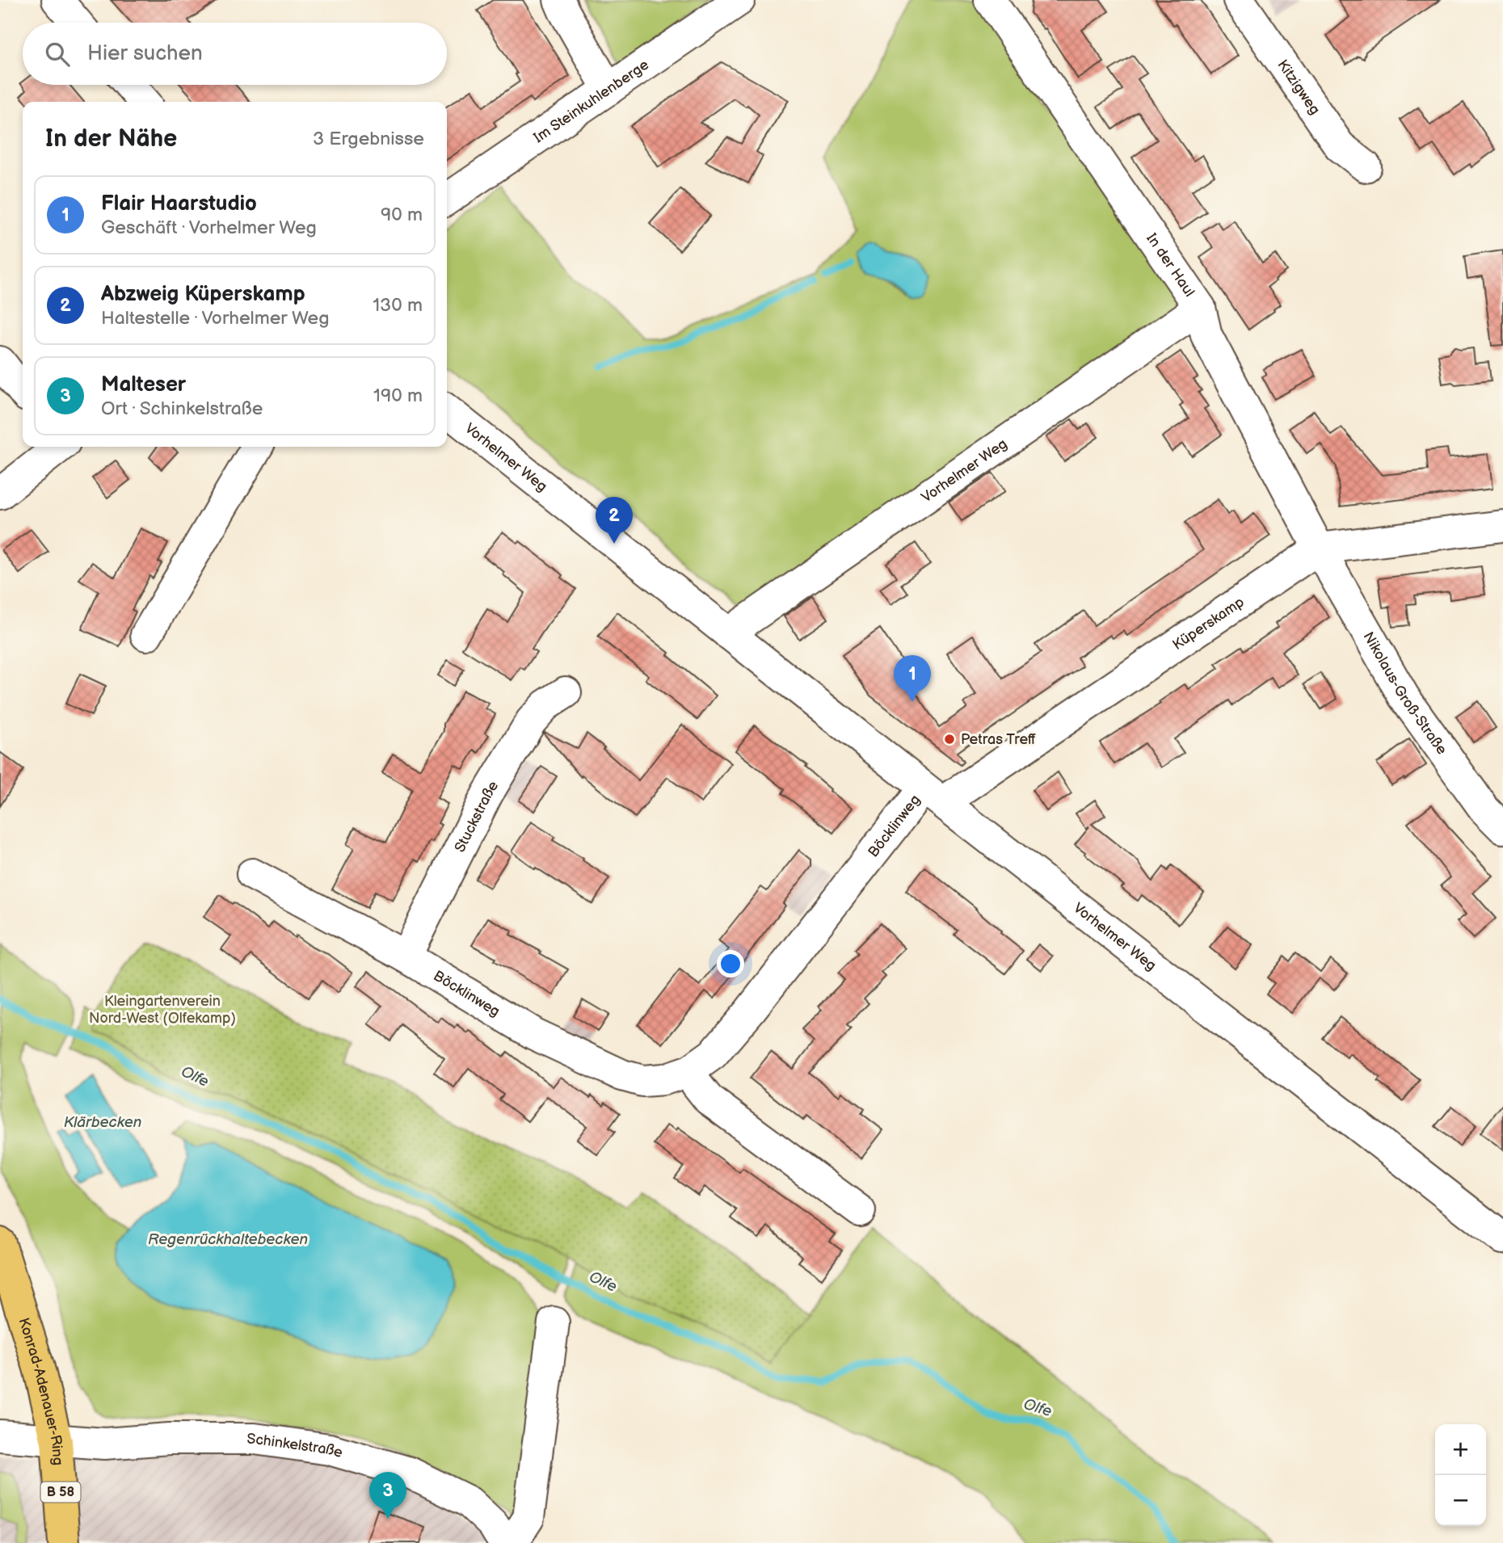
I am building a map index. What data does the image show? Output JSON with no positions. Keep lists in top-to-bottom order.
{
  "streets": {
    "main road": ["Konrad-Adenauer-Ring", "B 58"],
    "street": [
      "Kitzigweg",
      "Im Steinkuhlenberge",
      "In der Haul",
      "Vorhelmer Weg",
      "Küperskamp",
      "Nikolaus-Groß-Straße",
      "Stuckstraße",
      "Böcklinweg",
      "Schinkelstraße"
    ]
  },
  "crossings": [
    ["In der Haul", "Vorhelmer Weg"],
    ["In der Haul", "Küperskamp"],
    ["In der Haul", "Nikolaus-Groß-Straße"],
    ["Vorhelmer Weg", "Küperskamp"],
    ["Vorhelmer Weg", "Böcklinweg"],
    ["Küperskamp", "Nikolaus-Groß-Straße"],
    ["Küperskamp", "Böcklinweg"],
    ["Stuckstraße", "Böcklinweg"],
    ["Konrad-Adenauer-Ring", "Schinkelstraße"]
  ],
  "water": ["Olfe", "Klärbecken", "Regenrückhaltebecken"],
  "parks": ["Kleingartenverein Nord-West (Olfekamp)"],
  "places": ["Petras Treff"],
  "page": {
    "search": "Hier suchen",
    "heading": ["In der Nähe", "3 Ergebnisse"],
    "list": [
      {
        "mark": "1",
        "name": "Flair Haarstudio",
        "note": "Geschäft · Vorhelmer Weg",
        "value": "90 m"
      },
      {
        "mark": "2",
        "name": "Abzweig Küperskamp",
        "note": "Haltestelle · Vorhelmer Weg",
        "value": "130 m"
      },
      {
        "mark": "3",
        "name": "Malteser",
        "note": "Ort · Schinkelstraße",
        "value": "190 m"
      }
    ],
    "pins": ["2", "1", "3"],
    "map_buttons": ["+", "−"]
  }
}
